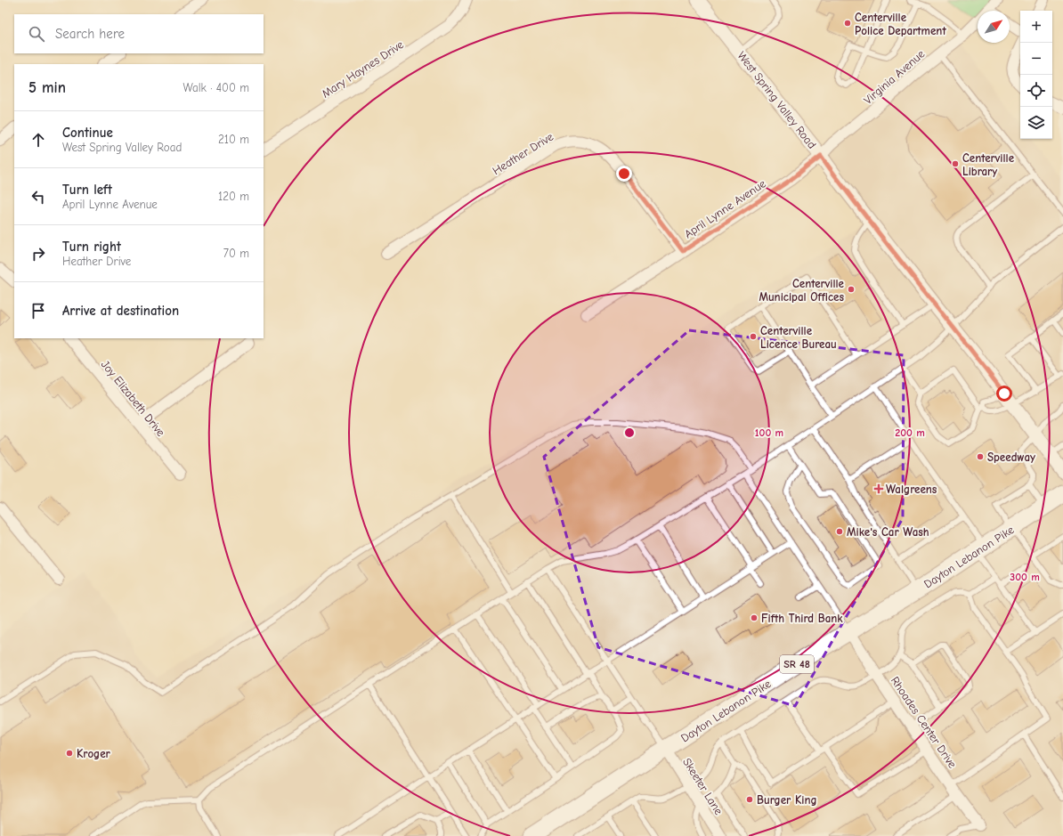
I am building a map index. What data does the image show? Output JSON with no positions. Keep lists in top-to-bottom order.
{
  "streets": {
    "main road": ["Dayton Lebanon Pike", "SR 48"],
    "street": [
      "Mary Haynes Drive",
      "Virginia Avenue",
      "West Spring Valley Road",
      "Heather Drive",
      "April Lynne Avenue",
      "Joy Elizabeth Drive",
      "Rhoades Center Drive",
      "Skeeter Lane"
    ]
  },
  "crossings": [
    ["Virginia Avenue", "West Spring Valley Road"],
    ["Virginia Avenue", "April Lynne Avenue"],
    ["West Spring Valley Road", "April Lynne Avenue"],
    ["Heather Drive", "April Lynne Avenue"],
    ["Dayton Lebanon Pike", "Rhoades Center Drive"],
    ["Dayton Lebanon Pike", "Skeeter Lane"]
  ],
  "places": {
    "other": [
      "Centerville Police Department",
      "Centerville Library",
      "Centerville Municipal Offices",
      "Centerville Licence Bureau",
      "Speedway",
      "Mike's Car Wash",
      "Fifth Third Bank",
      "Kroger",
      "Burger King"
    ],
    "health": ["Walgreens"]
  },
  "north": "top right",
  "page": {
    "map_buttons": ["+", "−"],
    "search": "Search here",
    "heading": ["5 min", "Walk · 400 m"],
    "list": [
      ["Continue", "West Spring Valley Road", "210 m"],
      ["Turn left", "April Lynne Avenue", "120 m"],
      ["Turn right", "Heather Drive", "70 m"],
      "Arrive at destination"
    ]
  },
  "rings": ["100 m", "200 m", "300 m"]
}
